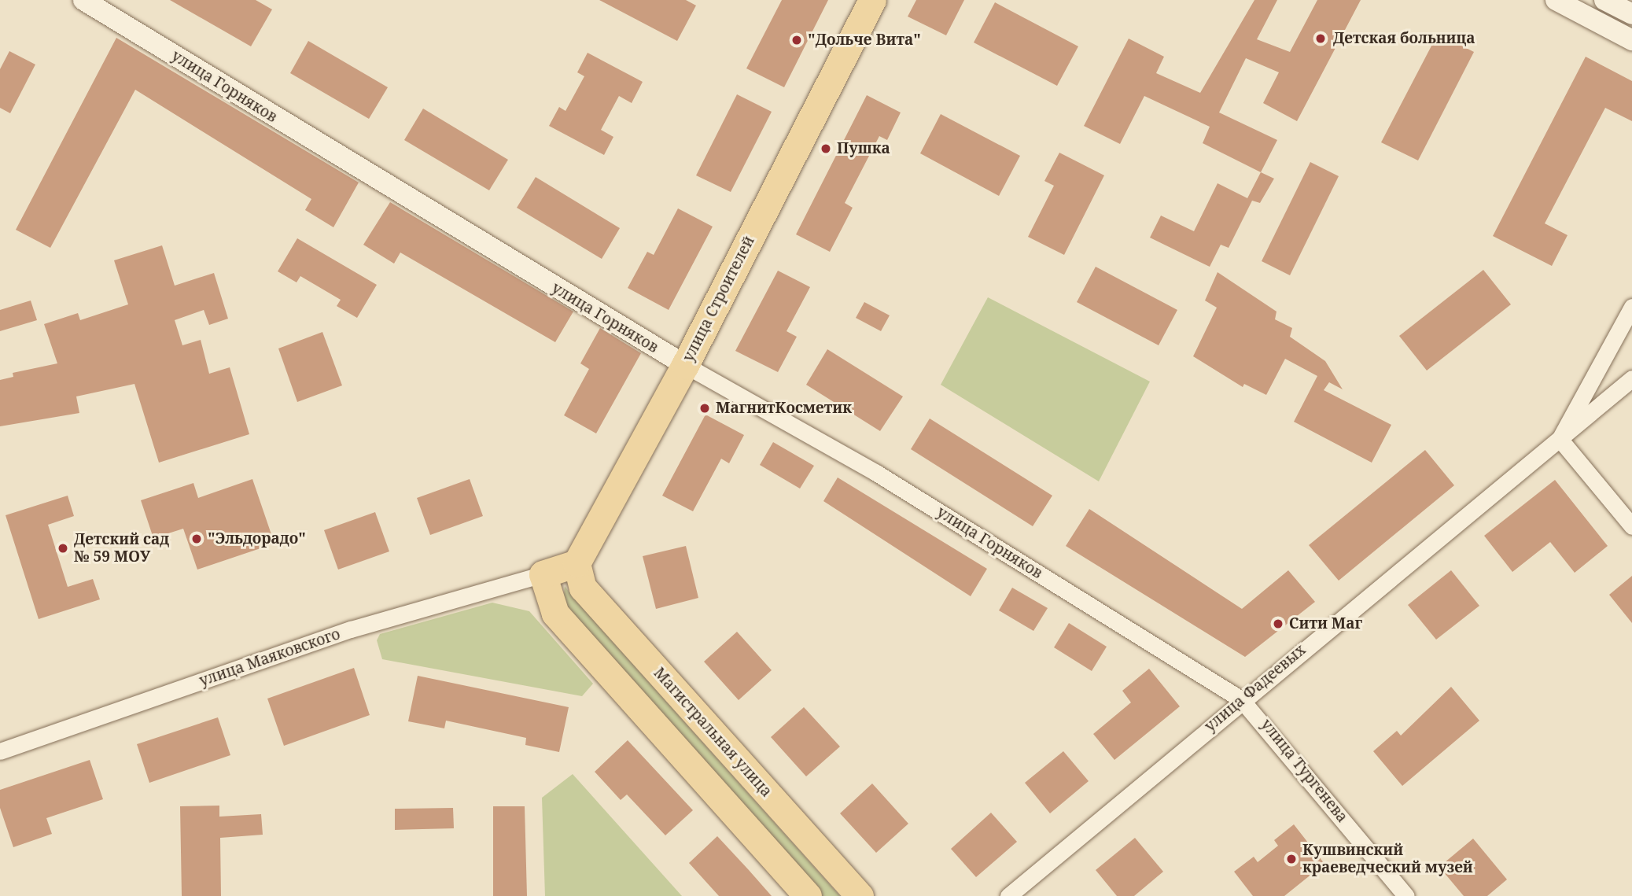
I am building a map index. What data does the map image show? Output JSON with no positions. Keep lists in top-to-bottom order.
{
  "streets": {
    "main road": ["улица Строителей", "Магистральная улица"],
    "street": [
      "улица Горняков",
      "улица Маяковского",
      "улица Фадеевых",
      "улица Тургенева"
    ]
  },
  "crossings": [
    ["улица Горняков", "улица Строителей"],
    ["улица Горняков", "улица Фадеевых"],
    ["улица Горняков", "улица Тургенева"],
    ["улица Строителей", "Магистральная улица"],
    ["улица Фадеевых", "улица Тургенева"]
  ],
  "places": [
    "Детская больница",
    "\"Дольче Вита\"",
    "Пушка",
    "МагнитКосметик",
    "\"Эльдорадо\"",
    "Детский сад № 59 МОУ",
    "Сити Маг",
    "Кушвинский краеведческий музей"
  ]
}
